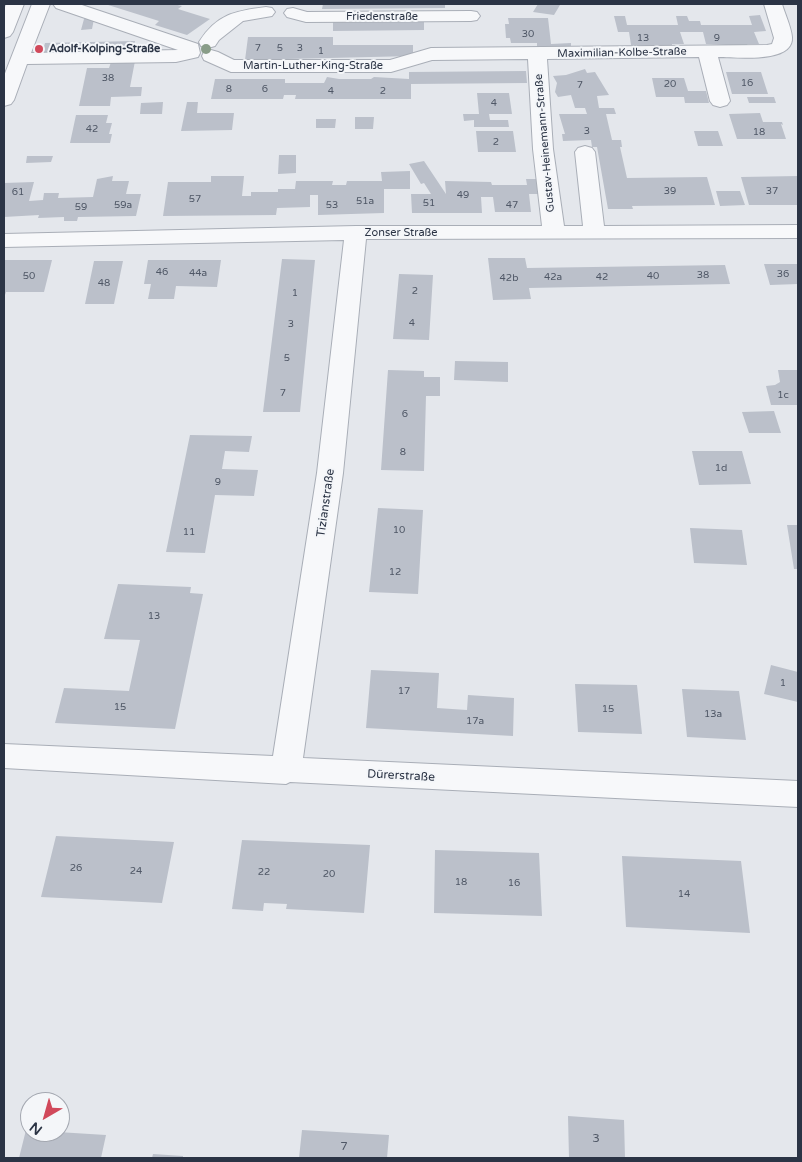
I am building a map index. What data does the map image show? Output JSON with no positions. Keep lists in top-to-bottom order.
{
  "streets": {
    "street": [
      "Friedenstraße",
      "Maximilian-Kolbe-Straße",
      "Martin-Luther-King-Straße",
      "Gustav-Heinemann-Straße",
      "Zonser Straße",
      "Tizianstraße",
      "Dürerstraße"
    ]
  },
  "crossings": [
    ["Friedenstraße", "Martin-Luther-King-Straße"],
    ["Maximilian-Kolbe-Straße", "Martin-Luther-King-Straße"],
    ["Maximilian-Kolbe-Straße", "Gustav-Heinemann-Straße"],
    ["Martin-Luther-King-Straße", "Gustav-Heinemann-Straße"],
    ["Gustav-Heinemann-Straße", "Zonser Straße"],
    ["Zonser Straße", "Tizianstraße"],
    ["Tizianstraße", "Dürerstraße"]
  ],
  "places": ["Adolf-Kolping-Straße"],
  "house_numbers": [
    "30",
    "13",
    "9",
    "7",
    "5",
    "3",
    "1",
    "38",
    "16",
    "20",
    "7",
    "8",
    "6",
    "4",
    "2",
    "4",
    "42",
    "3",
    "18",
    "2",
    "39",
    "37",
    "61",
    "49",
    "57",
    "51a",
    "51",
    "59a",
    "53",
    "47",
    "59",
    "46",
    "44a",
    "36",
    "38",
    "50",
    "40",
    "42a",
    "42",
    "42b",
    "48",
    "2",
    "1",
    "4",
    "3",
    "5",
    "7",
    "1c",
    "6",
    "8",
    "1d",
    "9",
    "10",
    "11",
    "12",
    "13",
    "1",
    "17",
    "15",
    "15",
    "13a",
    "17a",
    "26",
    "24",
    "22",
    "20",
    "18",
    "16",
    "14",
    "3",
    "7"
  ],
  "north": "bottom left"
}
